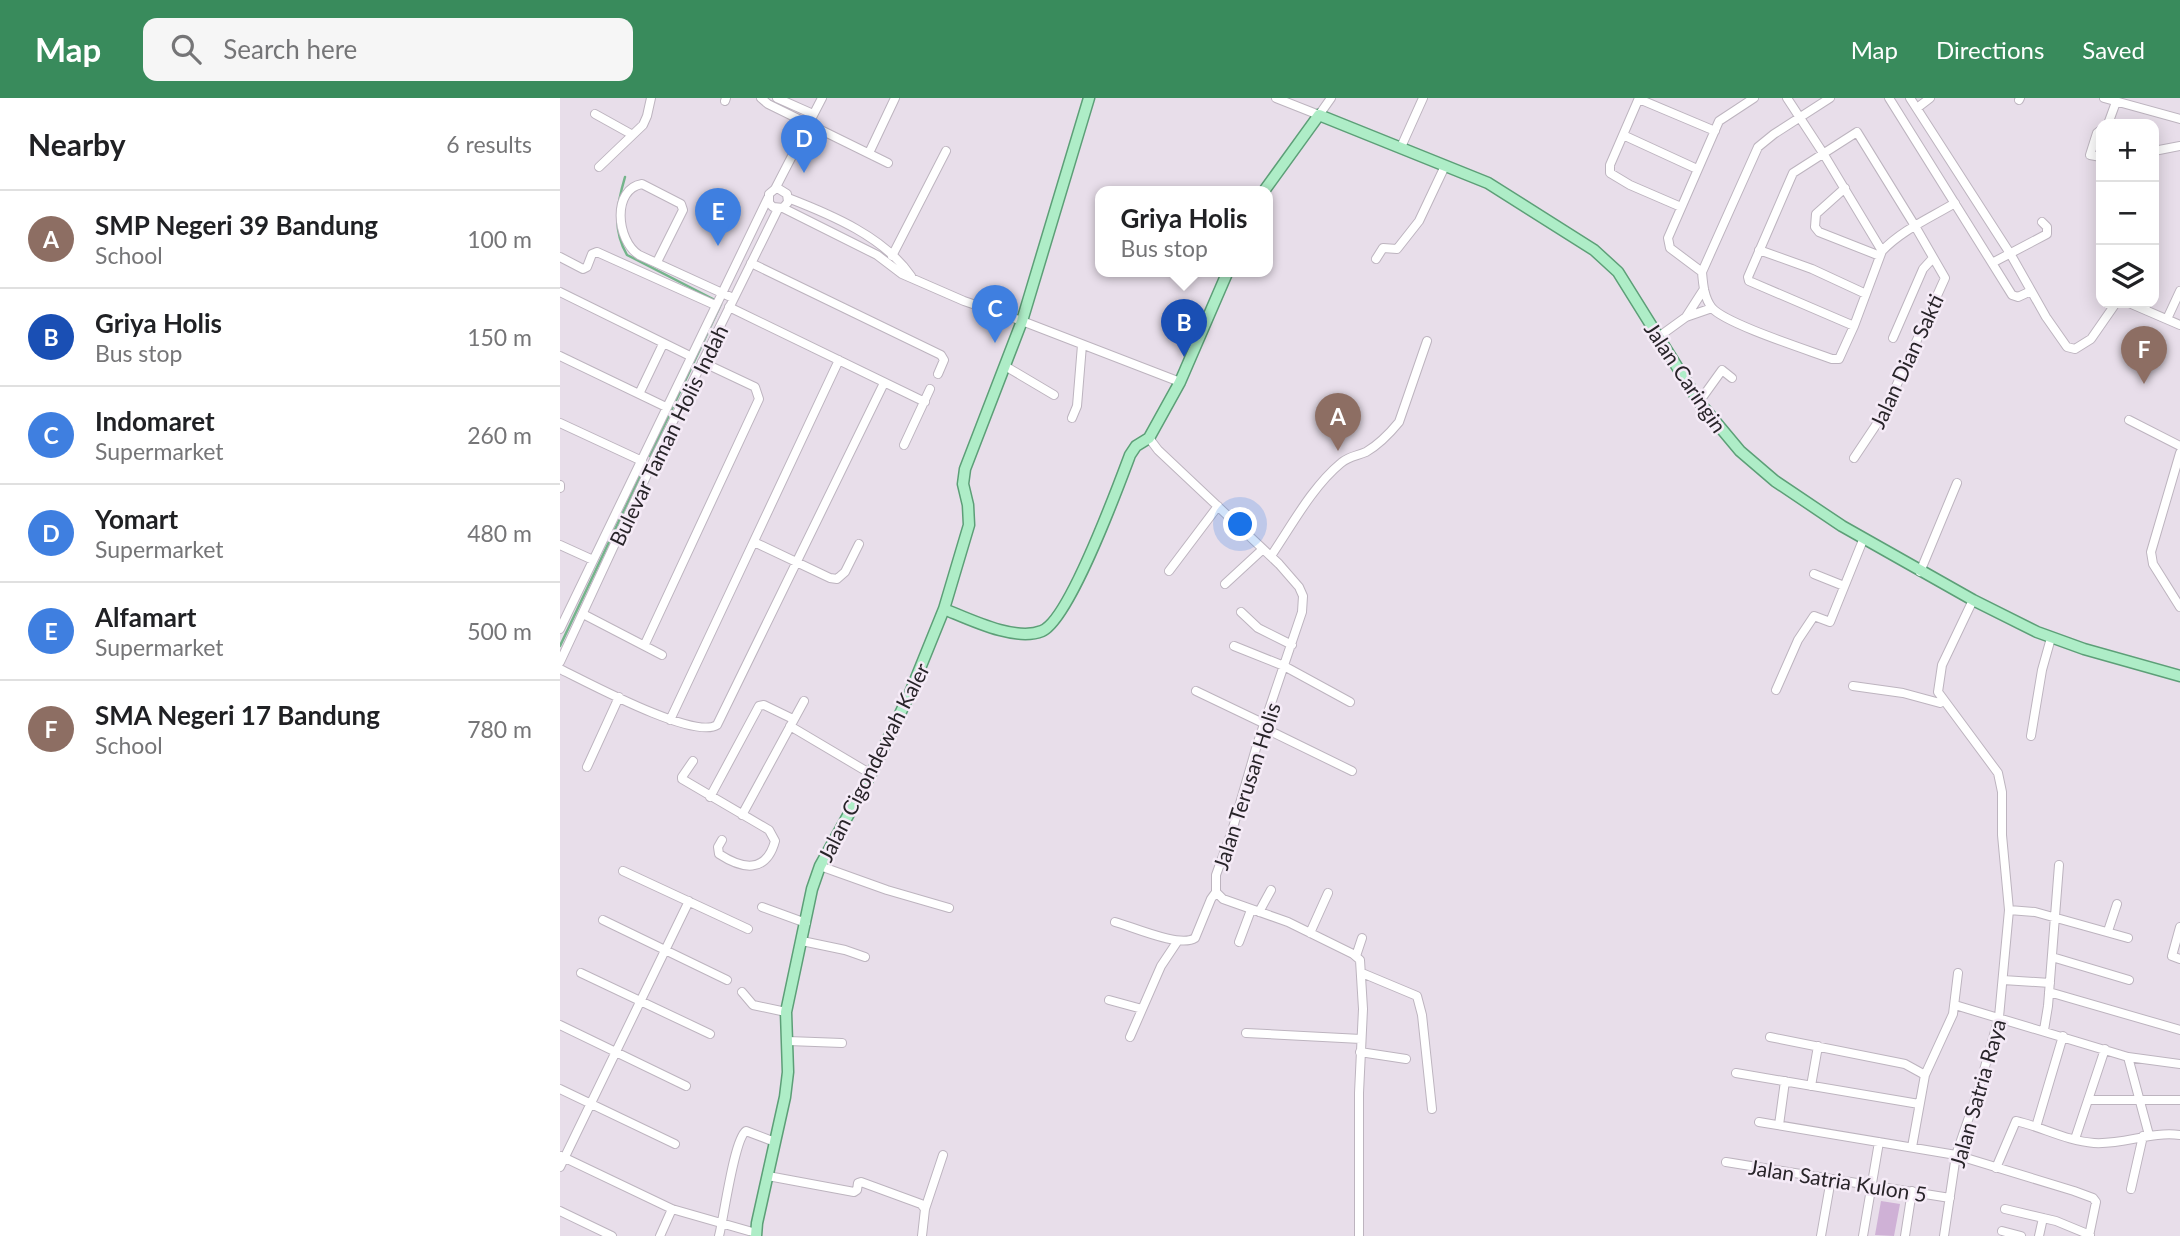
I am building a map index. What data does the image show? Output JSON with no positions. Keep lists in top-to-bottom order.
{
  "streets": {
    "main road": ["Jalan Caringin", "Jalan Cigondewah Kaler"],
    "street": [
      "Jalan Dian Sakti",
      "Bulevar Taman Holis Indah",
      "Jalan Terusan Holis",
      "Jalan Satria Raya",
      "Jalan Satria Kulon 5"
    ]
  },
  "crossings": [
    ["Jalan Caringin", "Jalan Satria Raya"],
    ["Jalan Satria Raya", "Jalan Satria Kulon 5"]
  ],
  "page": {
    "header": "Map",
    "search": "Search here",
    "nav": ["Map", "Directions", "Saved"],
    "heading": ["Nearby", "6 results"],
    "pins": [
      "D",
      "E",
      "C",
      "B",
      "F",
      "A"
    ],
    "map_buttons": ["+", "−"],
    "popup": ["Griya Holis", "Bus stop"],
    "list": [
      {
        "mark": "A",
        "name": "SMP Negeri 39 Bandung",
        "note": "School",
        "value": "100 m"
      },
      {
        "mark": "B",
        "name": "Griya Holis",
        "note": "Bus stop",
        "value": "150 m"
      },
      {
        "mark": "C",
        "name": "Indomaret",
        "note": "Supermarket",
        "value": "260 m"
      },
      {
        "mark": "D",
        "name": "Yomart",
        "note": "Supermarket",
        "value": "480 m"
      },
      {
        "mark": "E",
        "name": "Alfamart",
        "note": "Supermarket",
        "value": "500 m"
      },
      {
        "mark": "F",
        "name": "SMA Negeri 17 Bandung",
        "note": "School",
        "value": "780 m"
      }
    ]
  }
}
